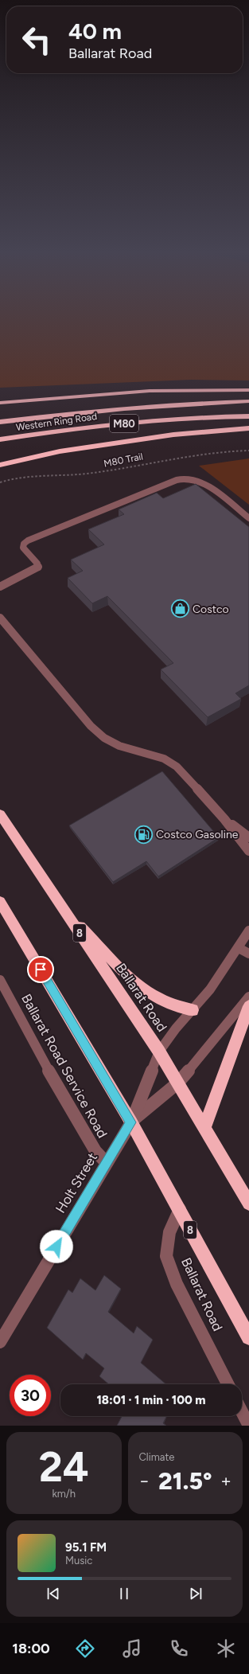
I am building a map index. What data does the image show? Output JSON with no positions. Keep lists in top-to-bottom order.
{
  "streets": {
    "highway": [
      "Western Ring Road",
      "M80",
      "8",
      "Ballarat Road"
    ],
    "street": ["Ballarat Road Service Road", "Holt Street"],
    "path": ["M80 Trail"]
  },
  "crossings": [
    ["Ballarat Road", "Holt Street"],
    ["Ballarat Road Service Road", "Holt Street"]
  ],
  "places": {
    "shop": ["Costco"],
    "fuel station": ["Costco Gasoline"]
  },
  "page": {
    "turn": ["40 m", "Ballarat Road"],
    "limit": "30",
    "trip": "18:01 · 1 min · 100 m",
    "tile": [
      ["24", "km/h"],
      "Climate"
    ],
    "heat": ["−", "21.5°", "+"],
    "song": ["95.1 FM", "Music"],
    "tabs": "18:00"
  }
}
